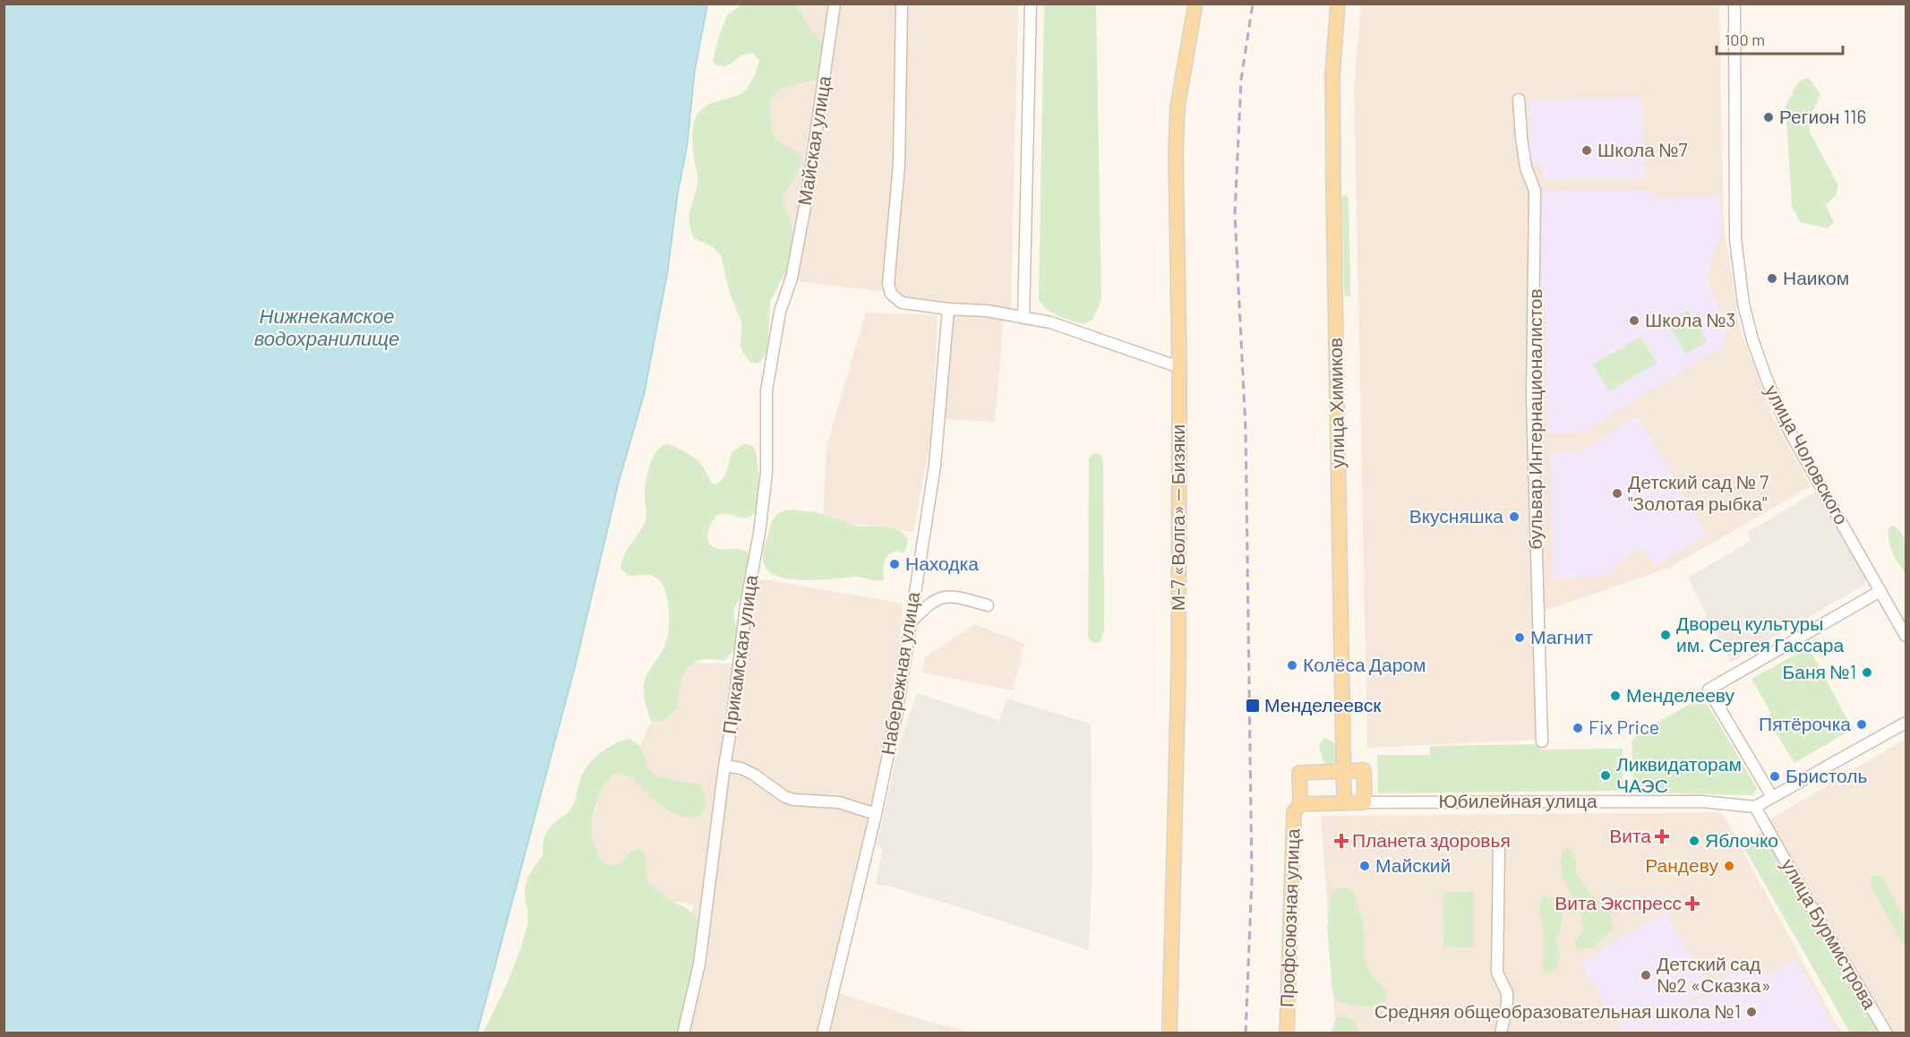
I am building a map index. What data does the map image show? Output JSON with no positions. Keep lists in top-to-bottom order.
{
  "streets": {
    "main road": ["улица Химиков", "М-7 «Волга» — Бизяки", "Профсоюзная улица"],
    "street": [
      "Майская улица",
      "бульвар Интернационалистов",
      "улица Чоловского",
      "Прикамская улица",
      "Набережная улица",
      "Юбилейная улица",
      "улица Бурмистрова"
    ]
  },
  "crossings": [
    ["Майская улица", "Прикамская улица"],
    ["улица Химиков", "Профсоюзная улица"],
    ["Юбилейная улица", "улица Бурмистрова"]
  ],
  "water": ["Нижнекамское водохранилище"],
  "places": {
    "other": [
      "Регион 116",
      "Школа №7",
      "Наиком",
      "Школа №3",
      "Детский сад № 7 \"Золотая рыбка\"",
      "Вкусняшка",
      "Находка",
      "Дворец культуры им. Сергея Гассара",
      "Магнит",
      "Колёса Даром",
      "Баня №1",
      "Менделееву",
      "Пятёрочка",
      "Fix Price",
      "Ликвидаторам ЧАЭС",
      "Бристоль",
      "Яблочко",
      "Майский",
      "Рандеву",
      "Детский сад №2 «Сказка»",
      "Средняя общеобразовательная школа №1"
    ],
    "transit": ["Менделеевск"],
    "health": ["Вита", "Планета здоровья", "Вита Экспресс"]
  },
  "scale_bar": "100 m"
}
